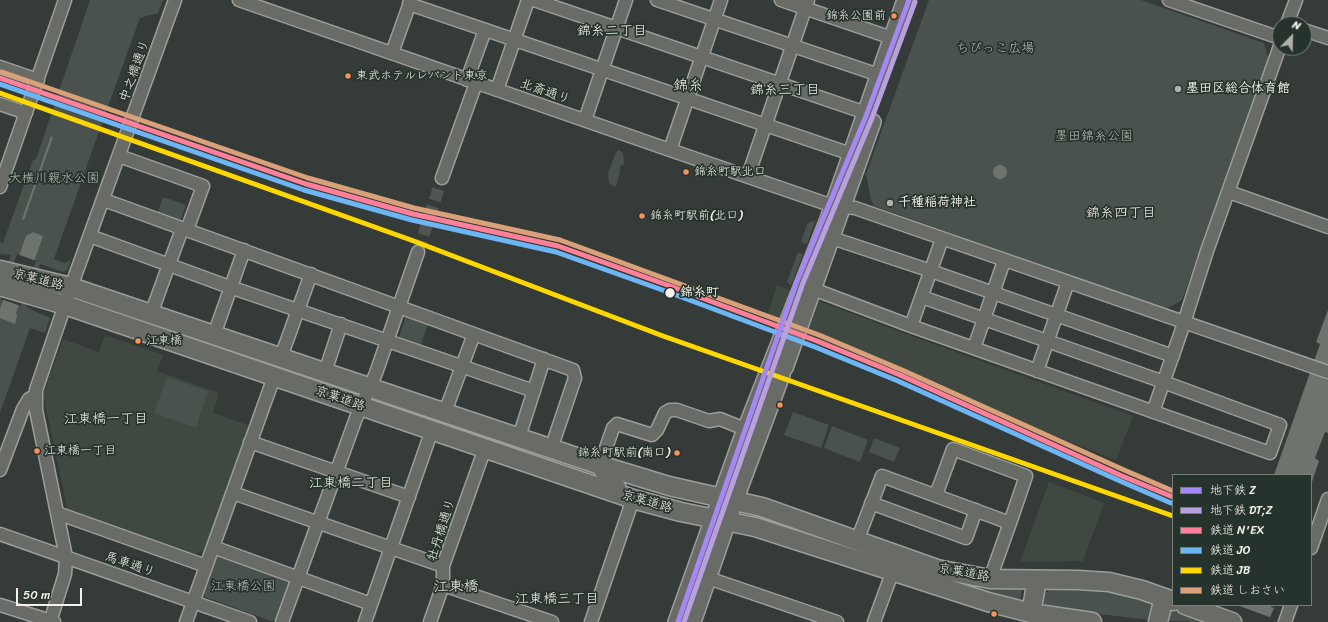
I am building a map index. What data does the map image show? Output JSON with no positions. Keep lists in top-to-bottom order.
{
  "streets": {
    "highway": ["京葉道路"],
    "street": [
      "中之橋通り",
      "北斎通り",
      "牡丹橋通り",
      "馬車通り"
    ]
  },
  "crossings": [
    ["中之橋通り", "京葉道路"],
    ["京葉道路", "牡丹橋通り"]
  ],
  "districts": [
    "錦糸二丁目",
    "錦糸",
    "錦糸三丁目",
    "錦糸四丁目",
    "江東橋一丁目",
    "江東橋二丁目",
    "江東橋",
    "江東橋三丁目"
  ],
  "parks": [
    "ちびっこ広場",
    "墨田錦糸公園",
    "大横川親水公園",
    "江東橋公園"
  ],
  "places": [
    "錦糸公園前",
    "東武ホテルレバント東京",
    "墨田区総合体育館",
    "錦糸町駅北口",
    "千種稲荷神社",
    "錦糸町駅前(北口)",
    "錦糸町",
    "江東橋",
    "江東橋一丁目",
    "錦糸町駅前(南口)"
  ],
  "lines": [
    "metro line Z",
    "metro line DT;Z",
    "rail line しおさい",
    "rail line N'EX",
    "rail line JO",
    "rail line JB"
  ],
  "legend": [
    "地下鉄 Z",
    "地下鉄 DT;Z",
    "鉄道 N'EX",
    "鉄道 JO",
    "鉄道 JB",
    "鉄道 しおさい"
  ],
  "scale_bar": "50 m",
  "north": "top right"
}
